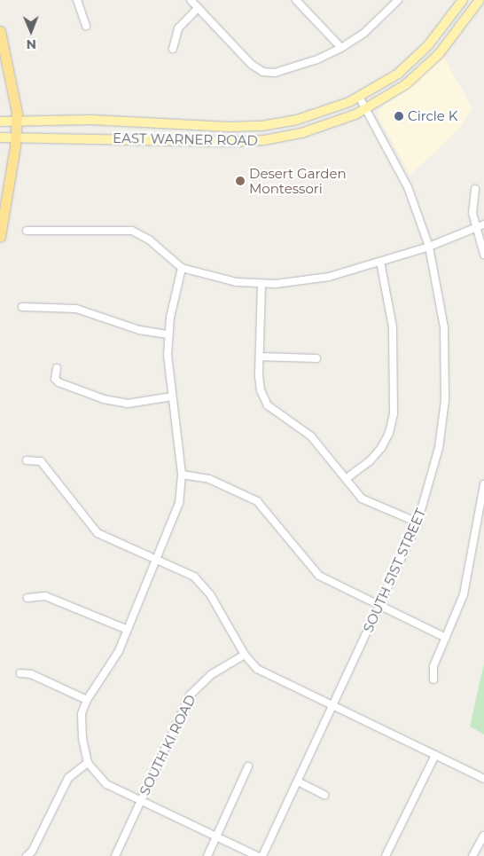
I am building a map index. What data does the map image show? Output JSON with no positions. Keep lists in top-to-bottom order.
{
  "streets": {
    "main road": ["EAST WARNER ROAD"],
    "street": ["SOUTH 51ST STREET", "SOUTH KI ROAD"]
  },
  "crossings": [
    ["EAST WARNER ROAD", "SOUTH 51ST STREET"]
  ],
  "places": ["Circle K", "Desert Garden Montessori"],
  "north": "bottom"
}
